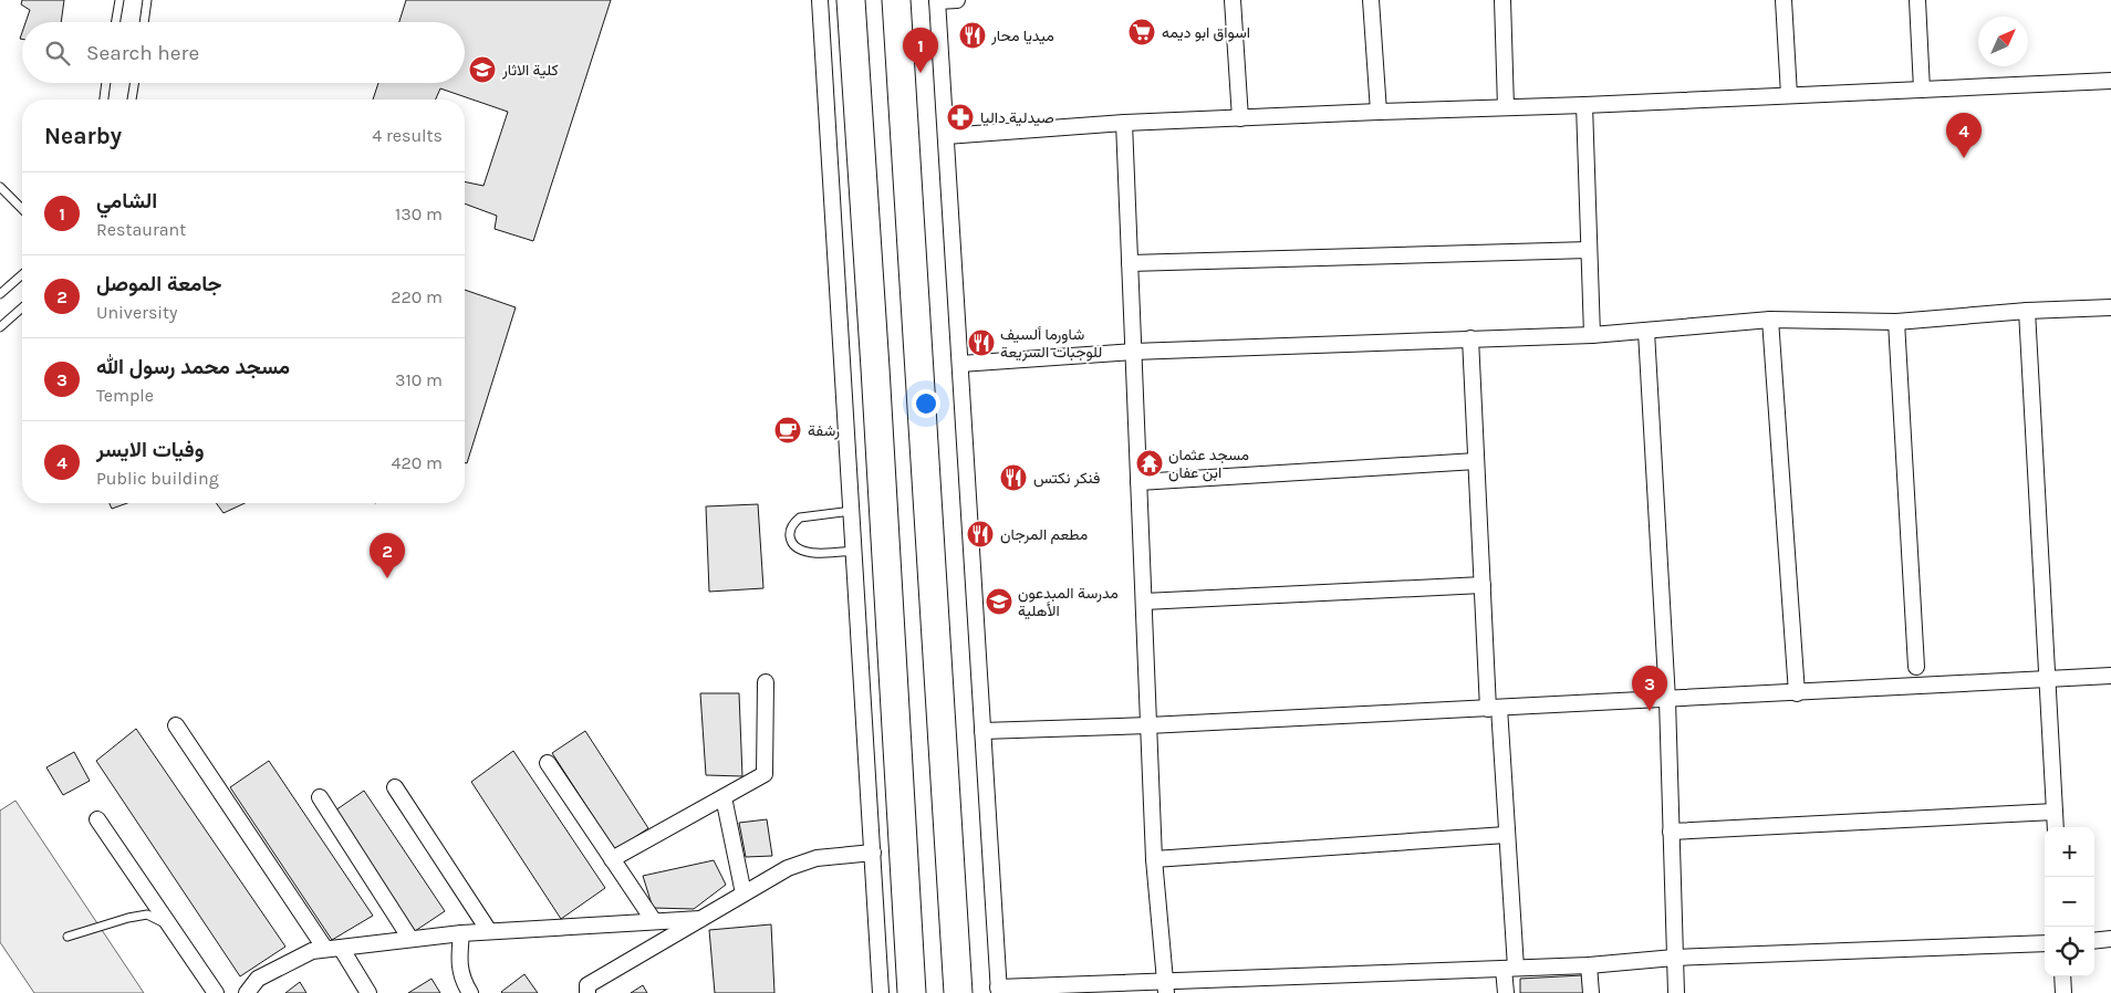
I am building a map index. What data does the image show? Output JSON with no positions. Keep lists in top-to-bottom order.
{
  "places": {
    "supermarket": ["اسواق ابو ديمه"],
    "restaurant": [
      "ميديا محار",
      "شاورما ألسيف للوجبات السريعة",
      "فنكر نكتس",
      "مطعم المرجان"
    ],
    "school or university": ["كلية الاثار", "مدرسة المبدعون الأهلية"],
    "pharmacy": ["صيدلية داليا"],
    "cafe": ["رشفة"],
    "temple": ["مسجد عثمان ابن عفان"]
  },
  "north": "top right",
  "page": {
    "search": "Search here",
    "pins": [
      "1",
      "4",
      "2",
      "3"
    ],
    "heading": ["Nearby", "4 results"],
    "list": [
      {
        "mark": "1",
        "name": "الشامي",
        "note": "Restaurant",
        "value": "130 m"
      },
      {
        "mark": "2",
        "name": "جامعة الموصل",
        "note": "University",
        "value": "220 m"
      },
      {
        "mark": "3",
        "name": "مسجد محمد رسول الله",
        "note": "Temple",
        "value": "310 m"
      },
      {
        "mark": "4",
        "name": "وفيات الايسر",
        "note": "Public building",
        "value": "420 m"
      }
    ],
    "map_buttons": ["+", "−"]
  }
}
